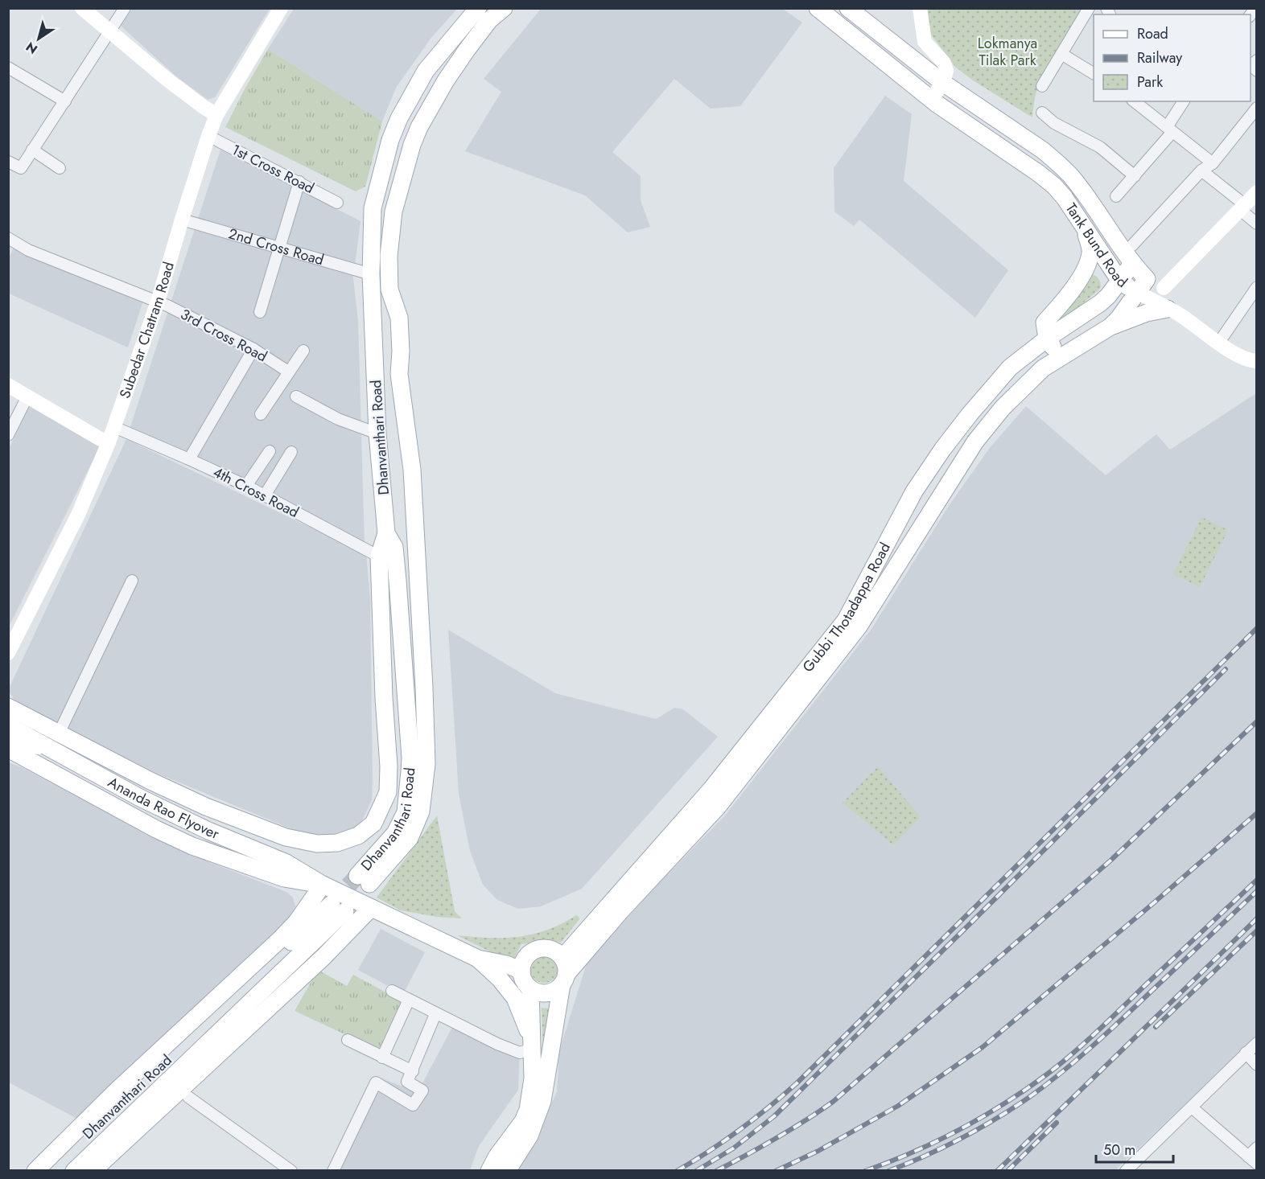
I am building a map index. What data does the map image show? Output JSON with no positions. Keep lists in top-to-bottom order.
{
  "streets": {
    "main road": [
      "Tank Bund Road",
      "Dhanvanthari Road",
      "Gubbi Thotadappa Road",
      "Ananda Rao Flyover"
    ],
    "street": [
      "1st Cross Road",
      "2nd Cross Road",
      "Subedar Chatram Road",
      "3rd Cross Road",
      "4th Cross Road"
    ]
  },
  "crossings": [
    ["1st Cross Road", "Subedar Chatram Road"],
    ["Tank Bund Road", "Gubbi Thotadappa Road"],
    ["2nd Cross Road", "Subedar Chatram Road"],
    ["2nd Cross Road", "Dhanvanthari Road"],
    ["Subedar Chatram Road", "3rd Cross Road"],
    ["Subedar Chatram Road", "4th Cross Road"],
    ["Dhanvanthari Road", "4th Cross Road"],
    ["Dhanvanthari Road", "Ananda Rao Flyover"]
  ],
  "parks": ["Lokmanya Tilak Park"],
  "legend": ["Road", "Railway", "Park"],
  "scale_bar": "50 m",
  "north": "bottom left"
}
